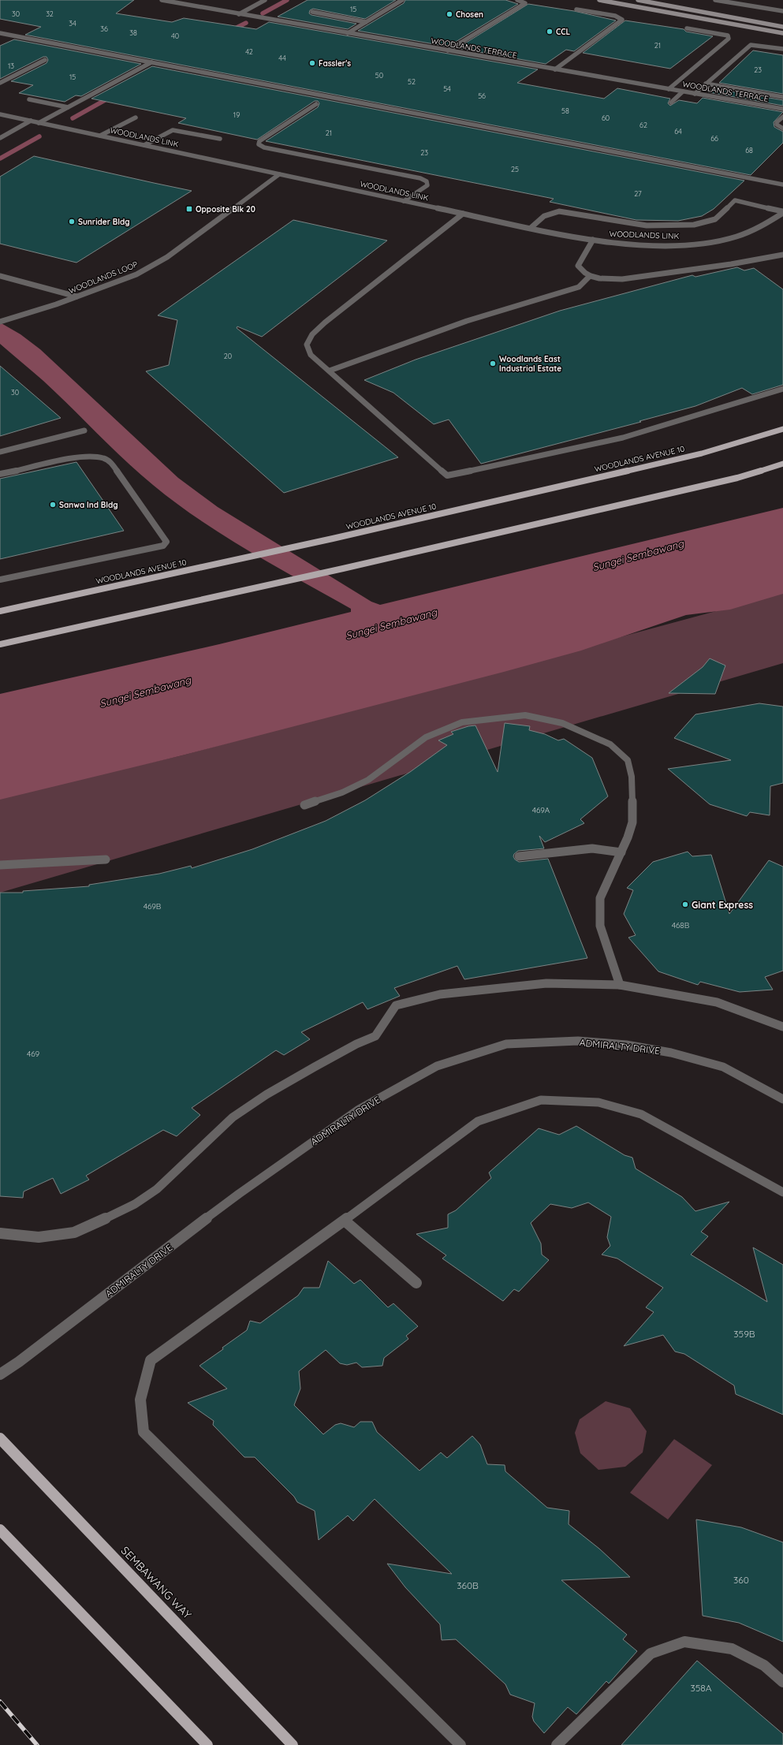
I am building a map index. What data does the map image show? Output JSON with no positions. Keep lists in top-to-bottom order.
{
  "streets": {
    "main road": ["WOODLANDS AVENUE 10", "SEMBAWANG WAY"],
    "street": [
      "WOODLANDS TERRACE",
      "WOODLANDS LINK",
      "WOODLANDS LOOP",
      "ADMIRALTY DRIVE"
    ]
  },
  "crossings": [
    ["WOODLANDS LINK", "WOODLANDS LOOP"]
  ],
  "water": ["Sungei Sembawang"],
  "places": {
    "other": [
      "Chosen",
      "CCL",
      "Fassler's",
      "Sunrider Bldg",
      "Woodlands East Industrial Estate",
      "Sanwa Ind Bldg",
      "Giant Express"
    ],
    "transit": ["Opposite Blk 20"]
  },
  "house_numbers": [
    "15",
    "30",
    "32",
    "34",
    "36",
    "38",
    "40",
    "21",
    "42",
    "44",
    "13",
    "23",
    "50",
    "15",
    "52",
    "54",
    "56",
    "58",
    "19",
    "60",
    "62",
    "64",
    "21",
    "66",
    "68",
    "23",
    "25",
    "27",
    "20",
    "30",
    "469A",
    "469B",
    "468B",
    "469",
    "359B",
    "360",
    "360B",
    "358A"
  ]
}
